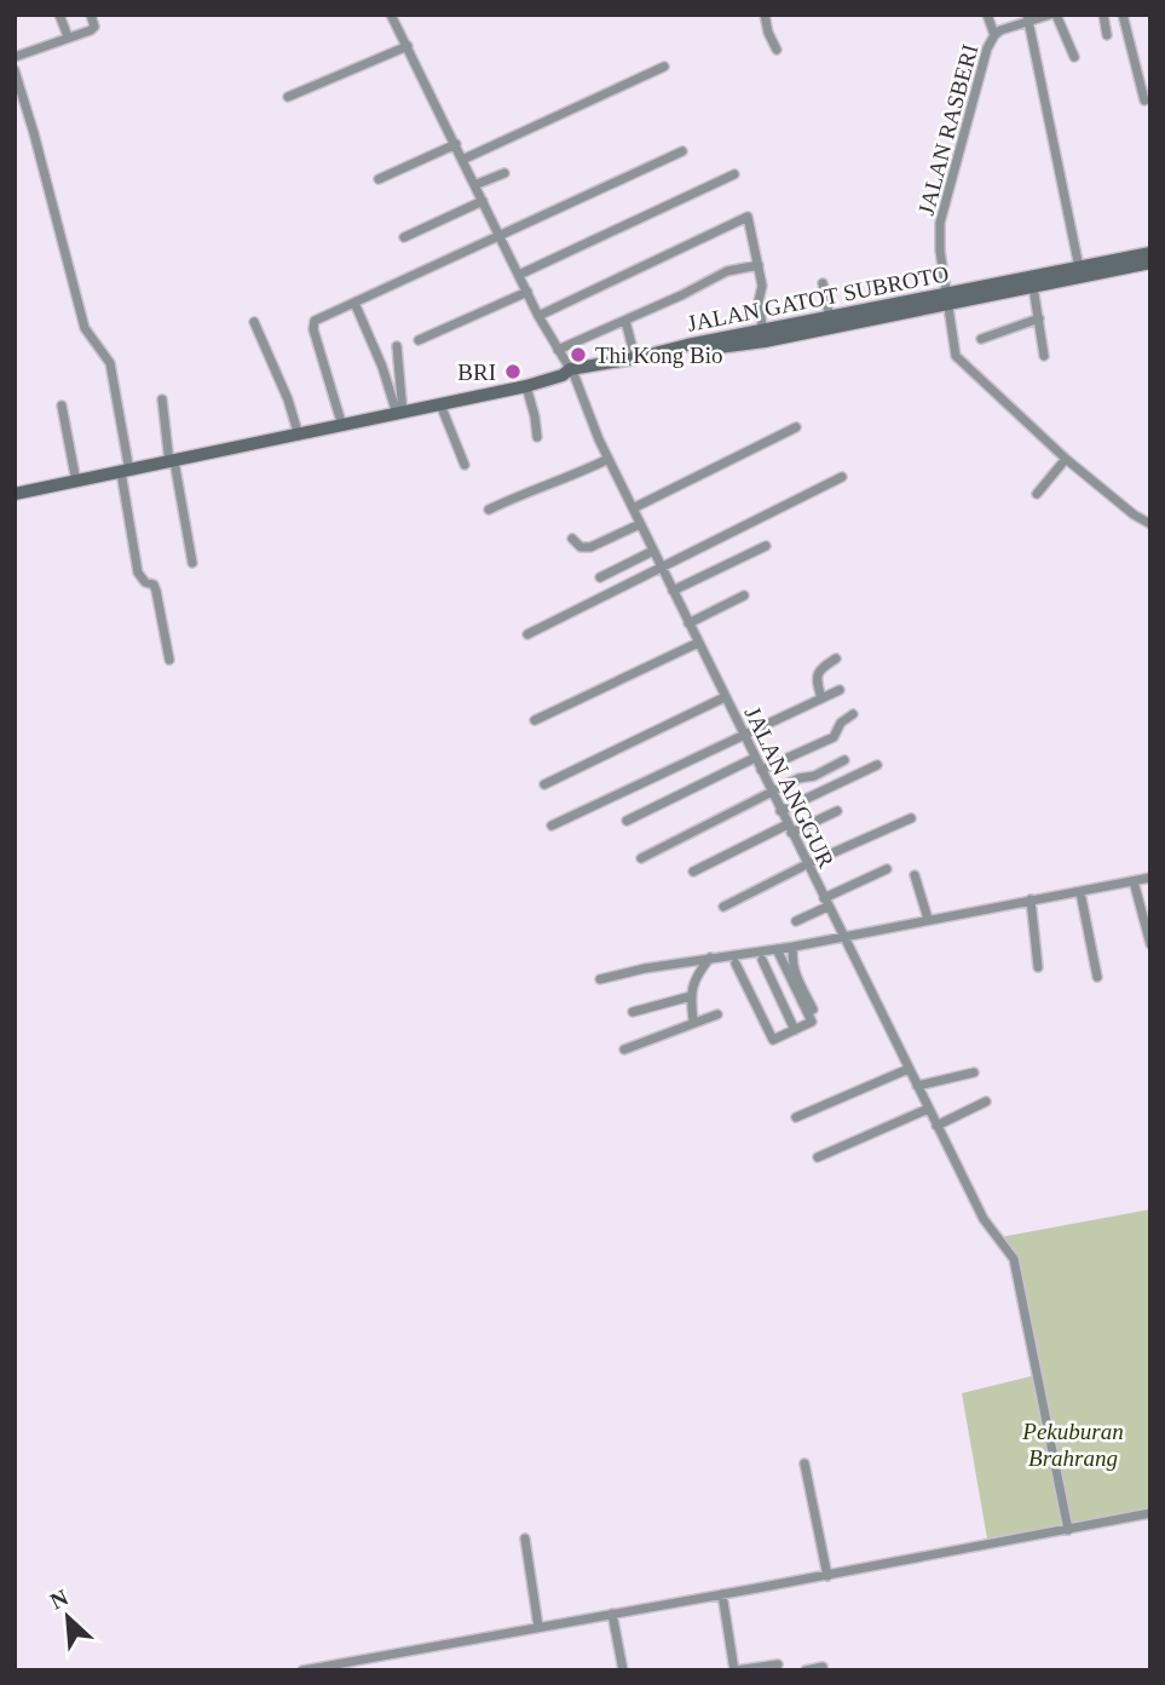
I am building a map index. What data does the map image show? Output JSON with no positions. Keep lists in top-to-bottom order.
{
  "streets": {
    "main road": ["JALAN GATOT SUBROTO"],
    "street": ["JALAN RASBERI", "JALAN ANGGUR"]
  },
  "crossings": [
    ["JALAN RASBERI", "JALAN GATOT SUBROTO"],
    ["JALAN GATOT SUBROTO", "JALAN ANGGUR"]
  ],
  "parks": ["Pekuburan Brahrang"],
  "places": ["Thi Kong Bio", "BRI"],
  "north": "top left"
}
